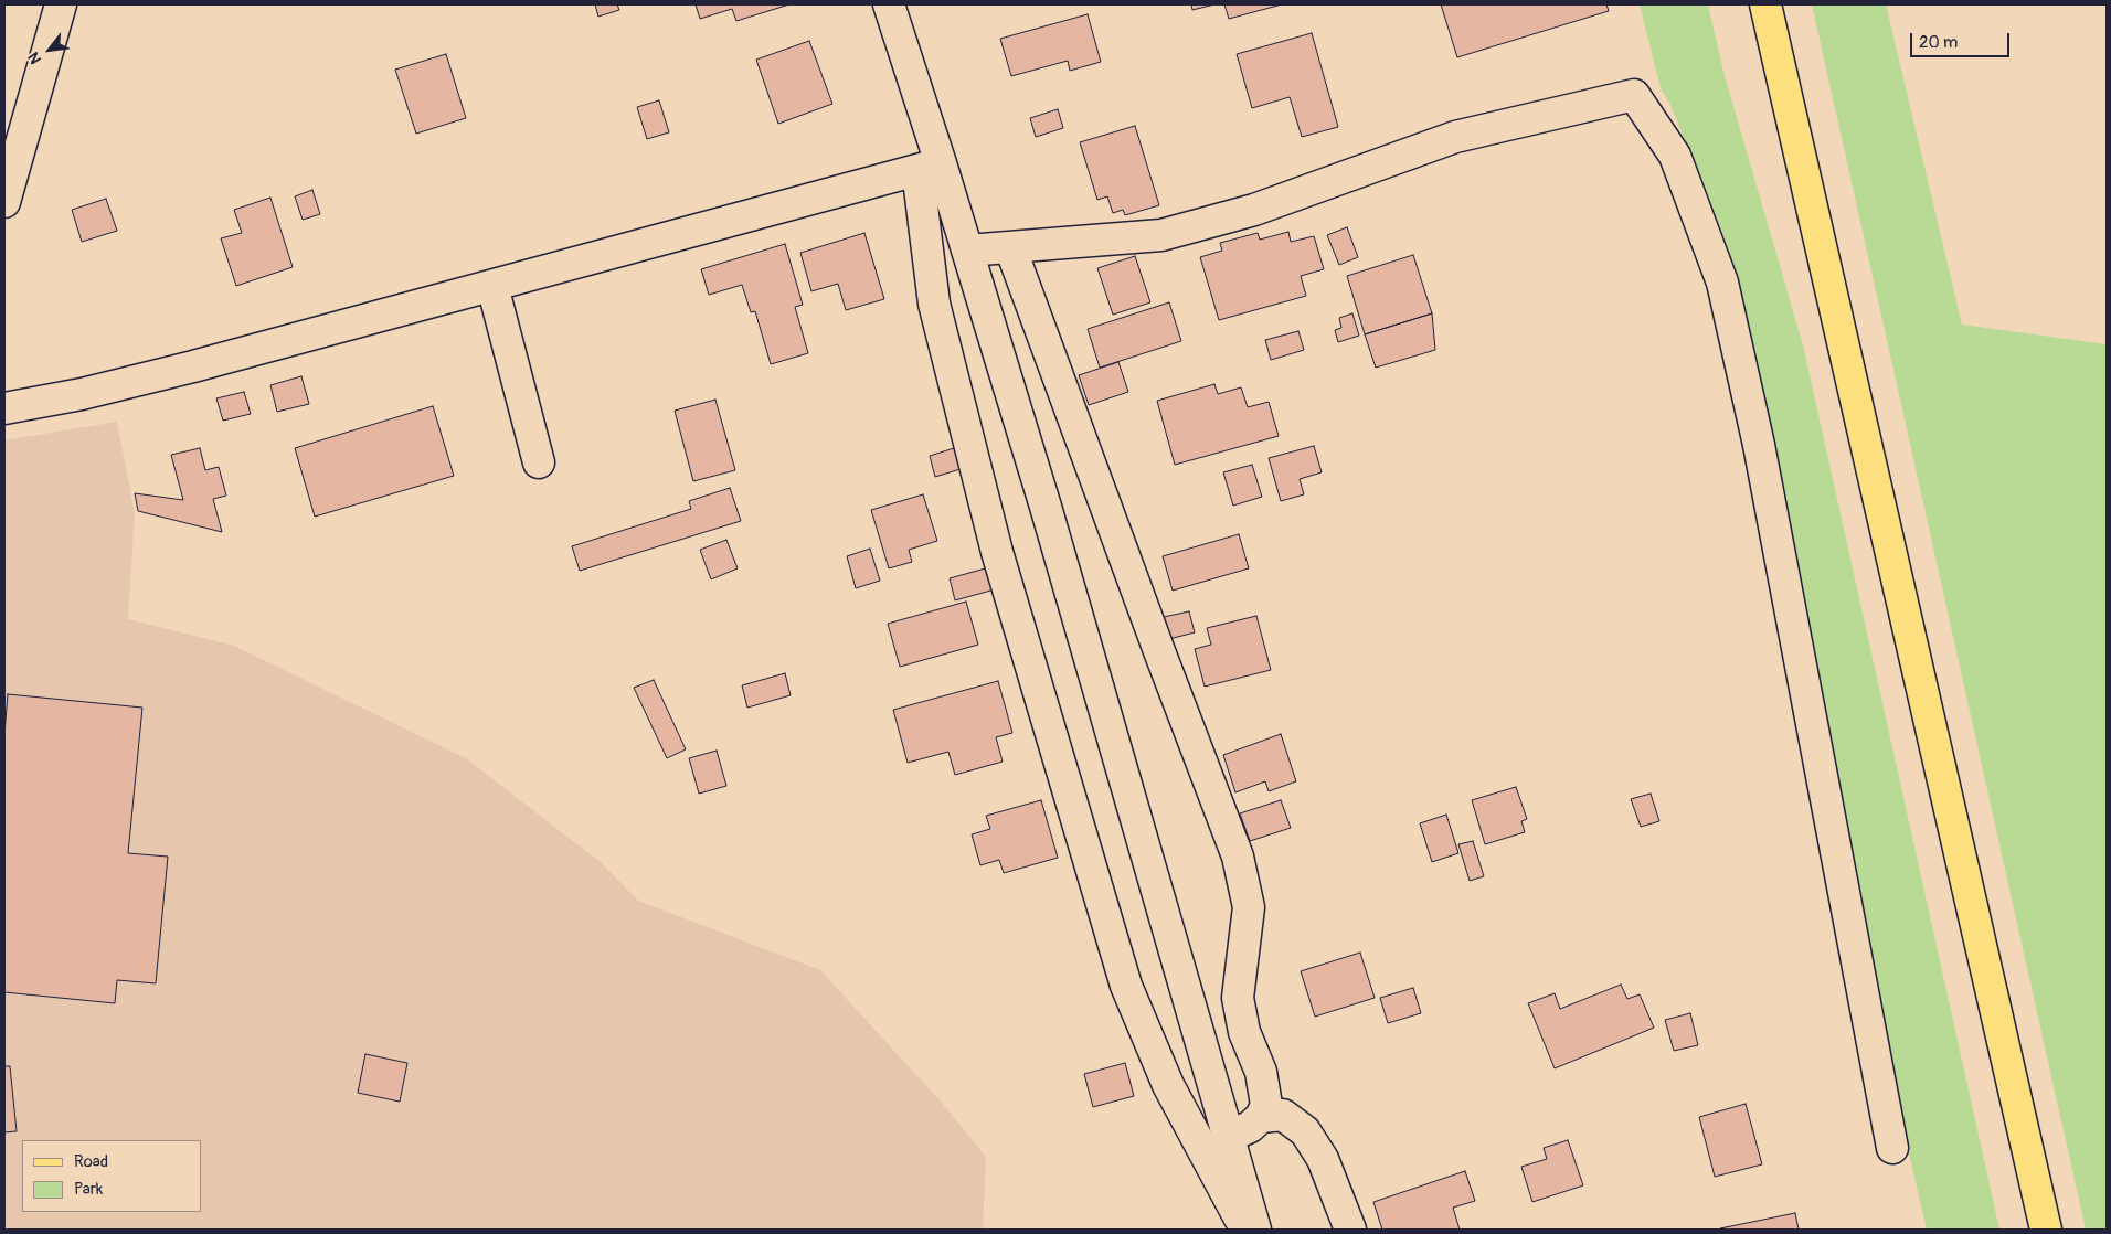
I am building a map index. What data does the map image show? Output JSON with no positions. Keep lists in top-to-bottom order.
{
  "legend": ["Road", "Park"],
  "scale_bar": "20 m",
  "north": "bottom left"
}
